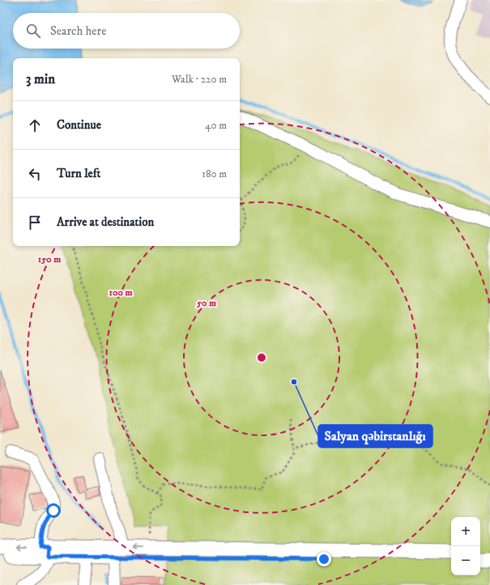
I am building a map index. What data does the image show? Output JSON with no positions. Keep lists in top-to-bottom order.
{
  "places": ["Salyan qəbirstanlığı"],
  "page": {
    "search": "Search here",
    "heading": ["3 min", "Walk · 220 m"],
    "list": [
      ["Continue", "40 m"],
      ["Turn left", "180 m"],
      "Arrive at destination"
    ],
    "map_buttons": ["+", "−"]
  },
  "rings": ["150 m", "100 m", "50 m"]
}
